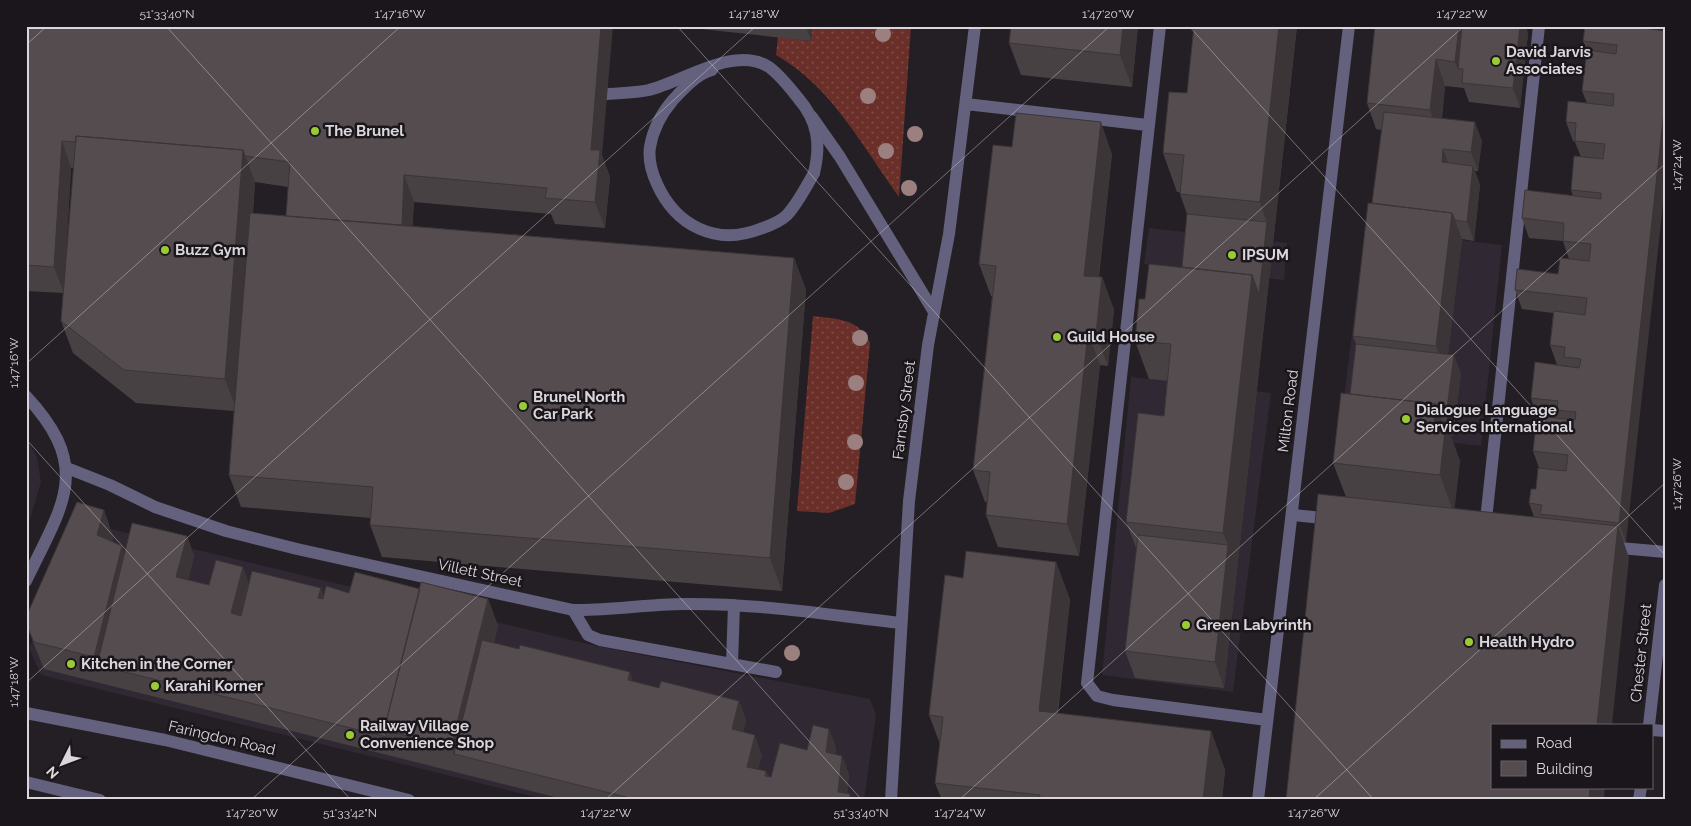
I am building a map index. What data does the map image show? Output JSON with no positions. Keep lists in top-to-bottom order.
{
  "streets": {
    "street": [
      "Farnsby Street",
      "Milton Road",
      "Villett Street",
      "Chester Street",
      "Faringdon Road"
    ]
  },
  "crossings": [
    ["Farnsby Street", "Villett Street"]
  ],
  "places": [
    "David Jarvis Associates",
    "The Brunel",
    "Buzz Gym",
    "IPSUM",
    "Guild House",
    "Brunel North Car Park",
    "Dialogue Language Services International",
    "Green Labyrinth",
    "Health Hydro",
    "Kitchen in the Corner",
    "Karahi Korner",
    "Railway Village Convenience Shop"
  ],
  "legend": ["Road", "Building"],
  "north": "bottom left",
  "coordinates": [
    "51°33'40\"N",
    "1°47'16\"W",
    "1°47'18\"W",
    "1°47'20\"W",
    "1°47'22\"W",
    "1°47'24\"W",
    "1°47'26\"W",
    "51°33'42\"N"
  ]
}
